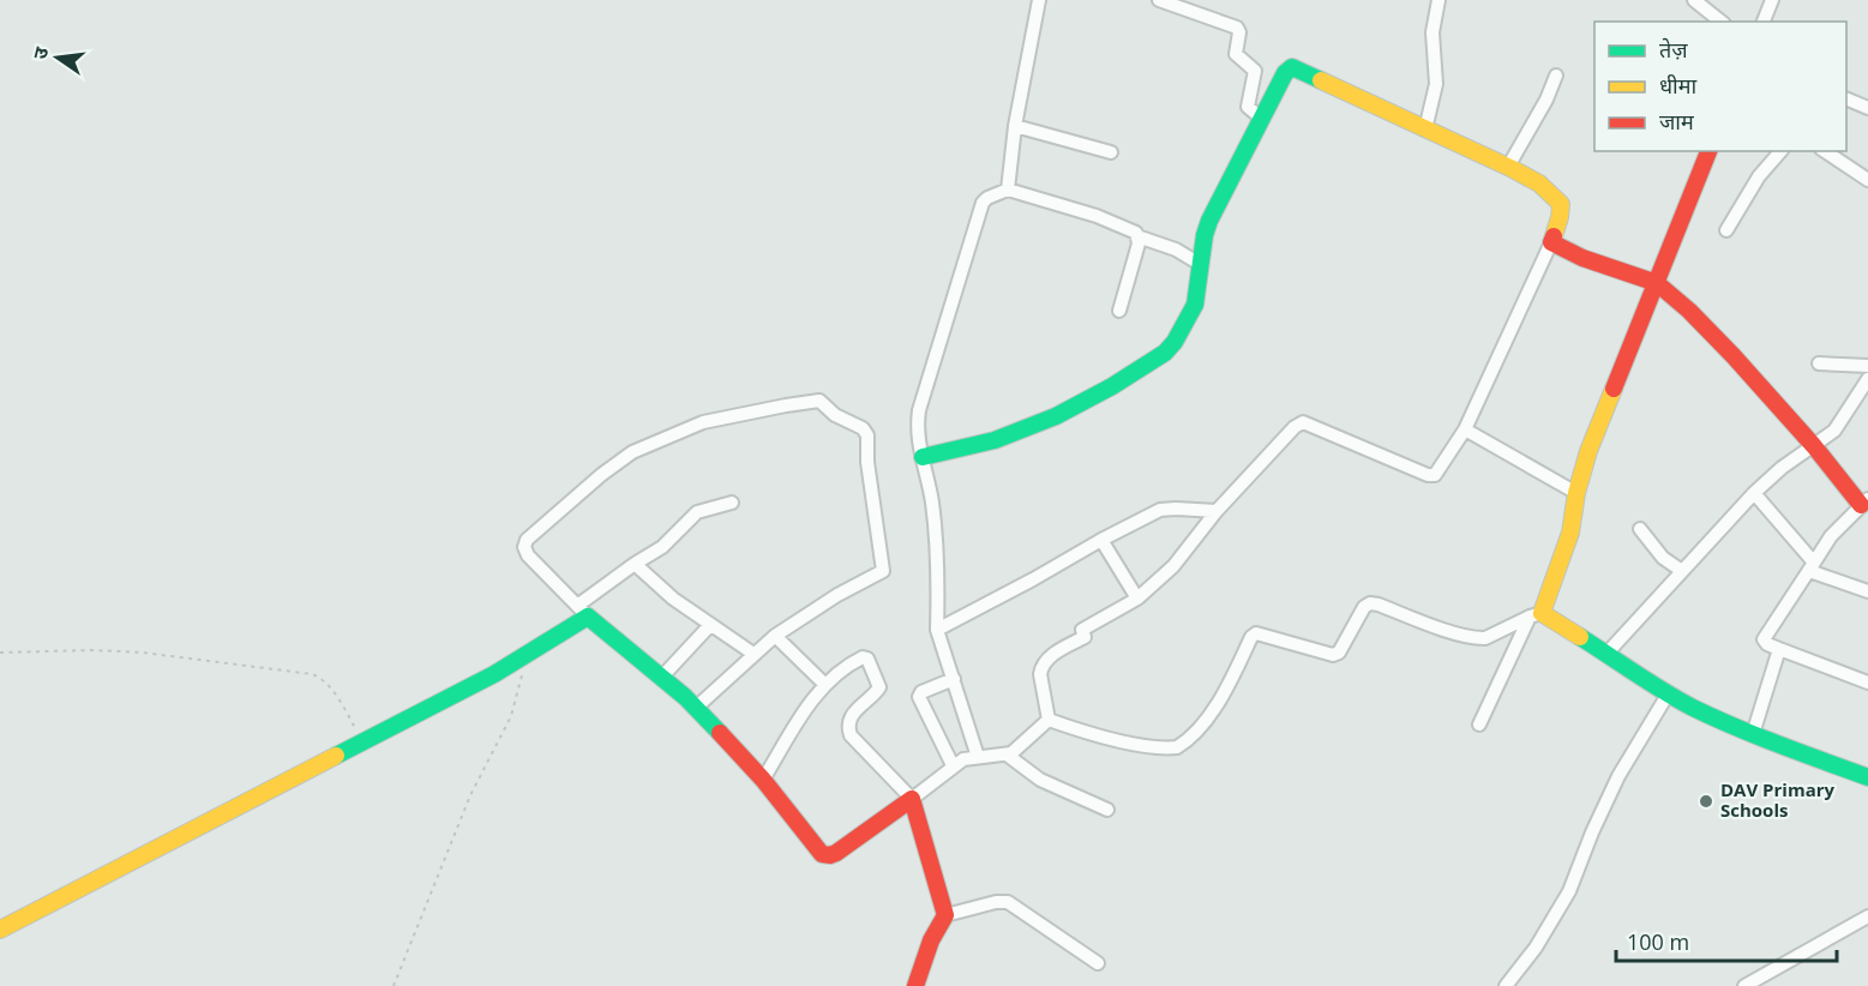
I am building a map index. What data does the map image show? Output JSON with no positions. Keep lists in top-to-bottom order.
{
  "places": ["DAV Primary Schools"],
  "legend": ["तेज़", "धीमा", "जाम"],
  "scale_bar": "100 m",
  "north": "left"
}
